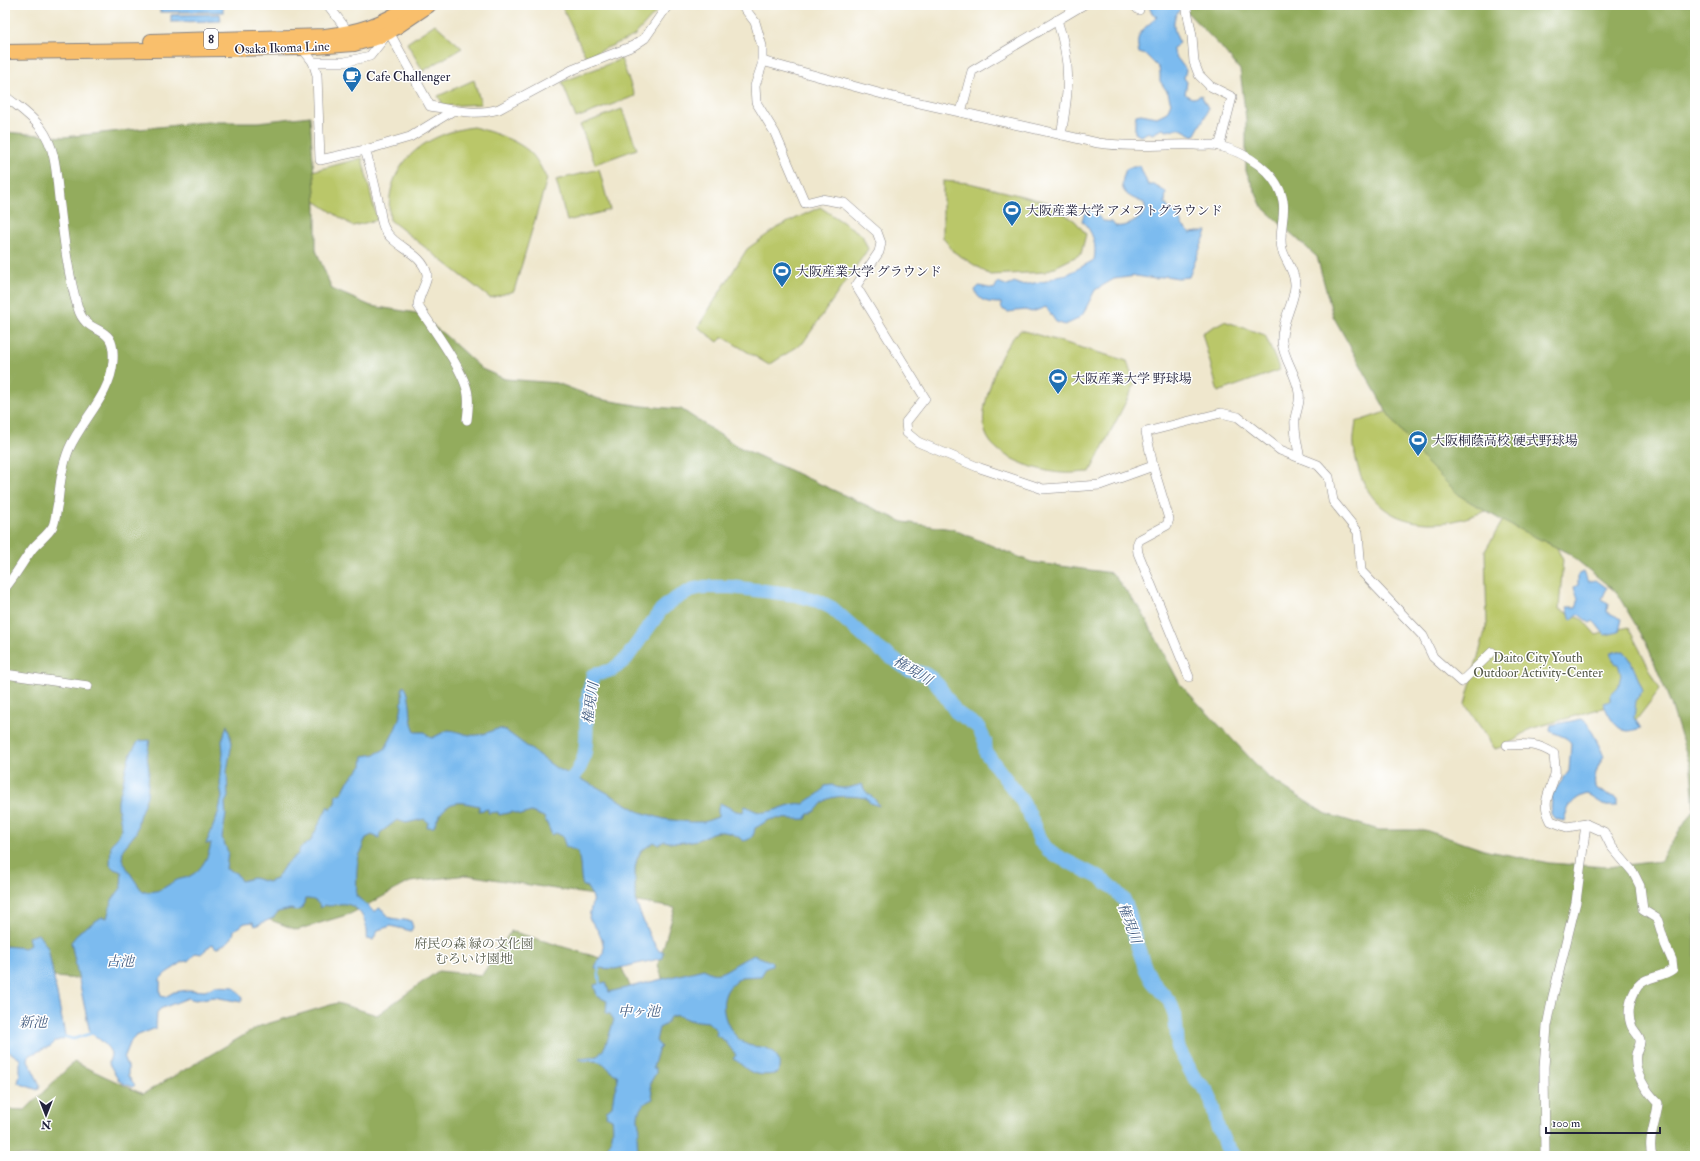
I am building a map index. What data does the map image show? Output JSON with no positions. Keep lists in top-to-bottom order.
{
  "streets": {
    "main road": ["8", "Osaka Ikoma Line"]
  },
  "water": [
    "権現川",
    "古池",
    "中ヶ池",
    "新池"
  ],
  "parks": ["Daito City Youth Outdoor Activity-Center", "府民の森 緑の文化園 むろいけ園地"],
  "places": {
    "cafe": ["Cafe Challenger"],
    "sports": [
      "大阪産業大学 アメフトグラウンド",
      "大阪産業大学 グラウンド",
      "大阪産業大学 野球場",
      "大阪桐蔭高校 硬式野球場"
    ]
  },
  "scale_bar": "100 m",
  "north": "bottom"
}
